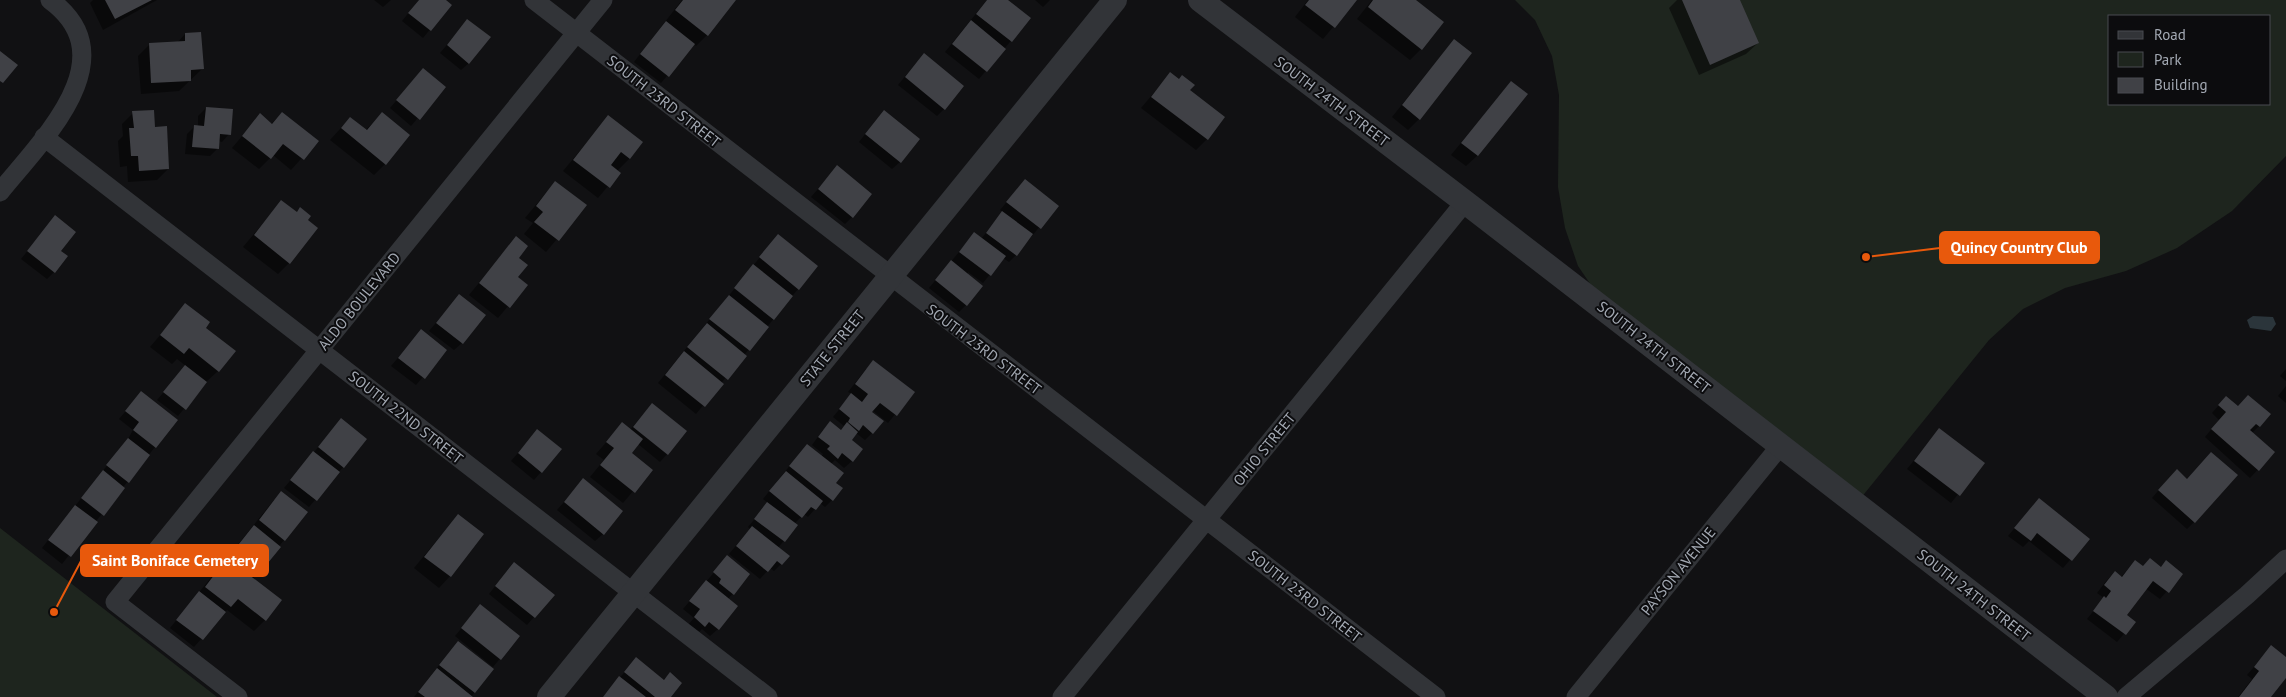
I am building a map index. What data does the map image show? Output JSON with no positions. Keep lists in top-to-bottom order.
{
  "streets": {
    "street": [
      "SOUTH 23RD STREET",
      "SOUTH 24TH STREET",
      "ALDO BOULEVARD",
      "STATE STREET",
      "SOUTH 22ND STREET",
      "OHIO STREET",
      "PAYSON AVENUE"
    ]
  },
  "crossings": [
    ["SOUTH 23RD STREET", "ALDO BOULEVARD"],
    ["SOUTH 23RD STREET", "STATE STREET"],
    ["SOUTH 23RD STREET", "OHIO STREET"],
    ["SOUTH 24TH STREET", "OHIO STREET"],
    ["SOUTH 24TH STREET", "PAYSON AVENUE"],
    ["ALDO BOULEVARD", "SOUTH 22ND STREET"],
    ["STATE STREET", "SOUTH 22ND STREET"]
  ],
  "places": ["Quincy Country Club", "Saint Boniface Cemetery"],
  "legend": ["Road", "Park", "Building"]
}
